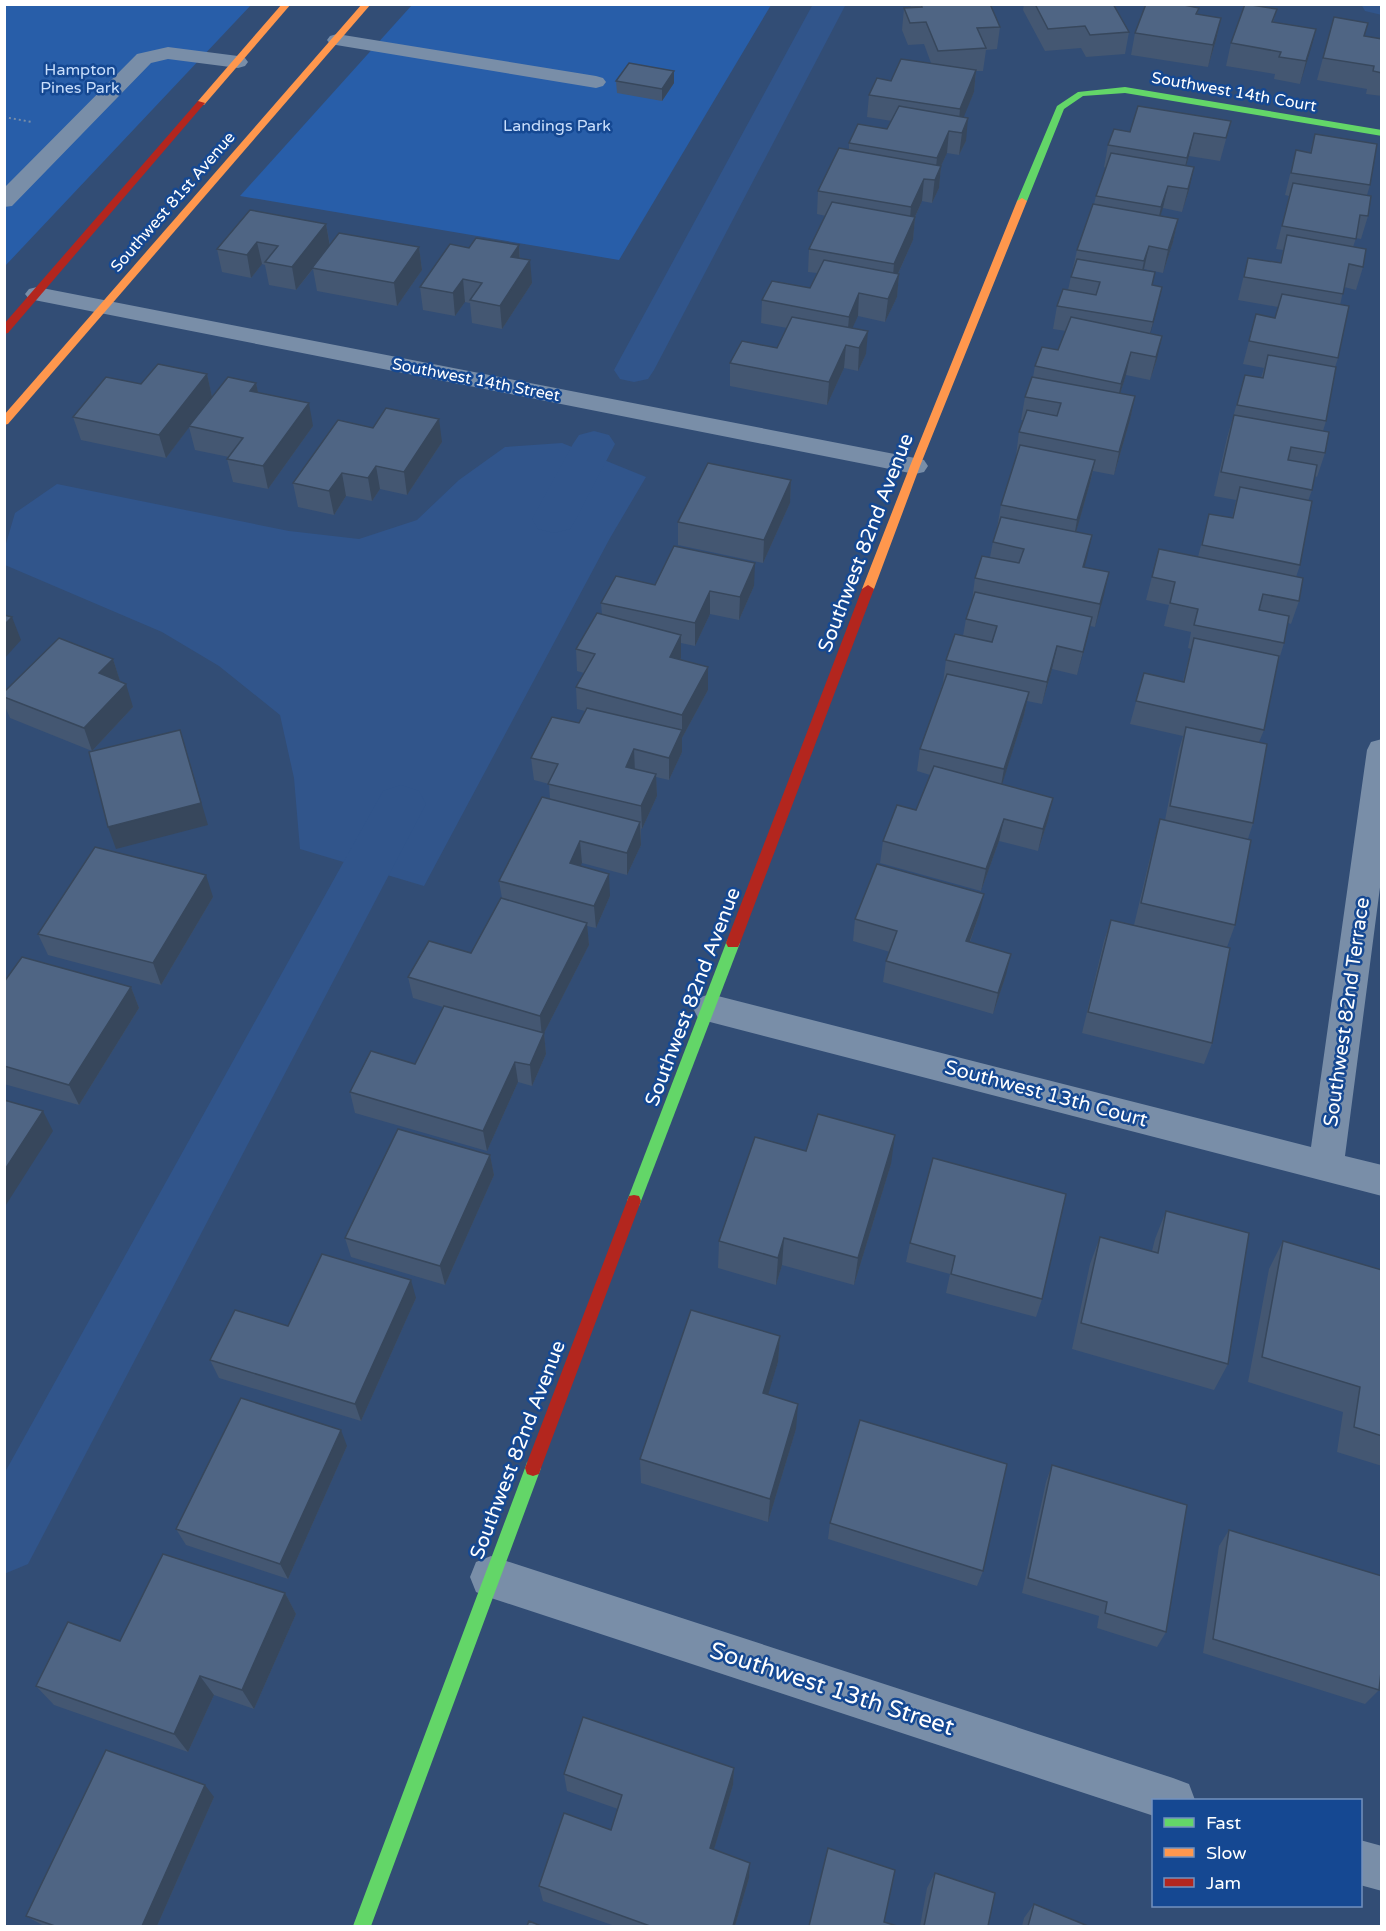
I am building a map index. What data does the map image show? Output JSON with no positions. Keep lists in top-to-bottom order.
{
  "streets": {
    "street": [
      "Southwest 14th Court",
      "Southwest 81st Avenue",
      "Southwest 14th Street",
      "Southwest 82nd Avenue",
      "Southwest 82nd Terrace",
      "Southwest 13th Court",
      "Southwest 13th Street"
    ]
  },
  "crossings": [
    ["Southwest 14th Court", "Southwest 82nd Avenue"],
    ["Southwest 81st Avenue", "Southwest 14th Street"],
    ["Southwest 14th Street", "Southwest 82nd Avenue"],
    ["Southwest 82nd Avenue", "Southwest 13th Court"],
    ["Southwest 82nd Avenue", "Southwest 13th Street"],
    ["Southwest 82nd Terrace", "Southwest 13th Court"]
  ],
  "parks": ["Hampton Pines Park", "Landings Park"],
  "legend": ["Fast", "Slow", "Jam"]
}
